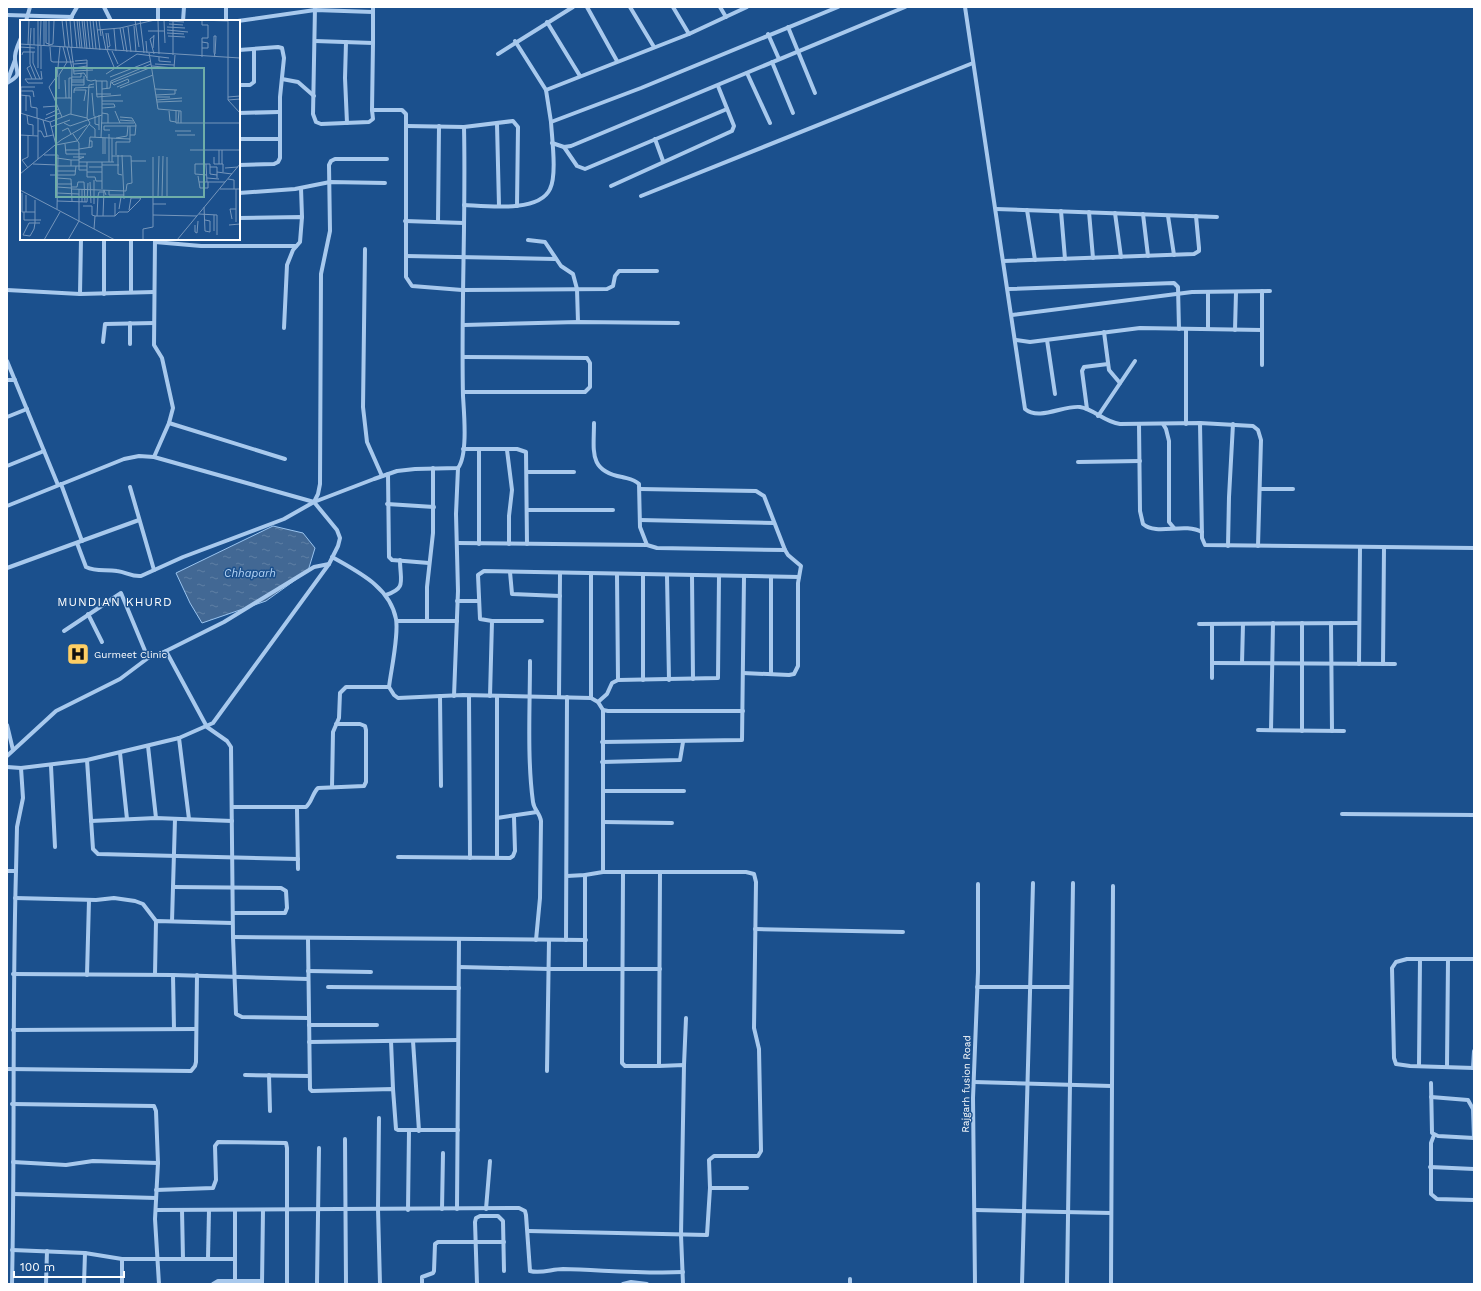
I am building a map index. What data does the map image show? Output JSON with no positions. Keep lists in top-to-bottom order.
{
  "streets": {
    "street": ["Rajgarh fusion Road"]
  },
  "districts": ["MUNDIAN KHURD"],
  "water": ["Chhaparh"],
  "places": {
    "hospital": ["Gurmeet Clinic"]
  },
  "scale_bar": "100 m"
}
